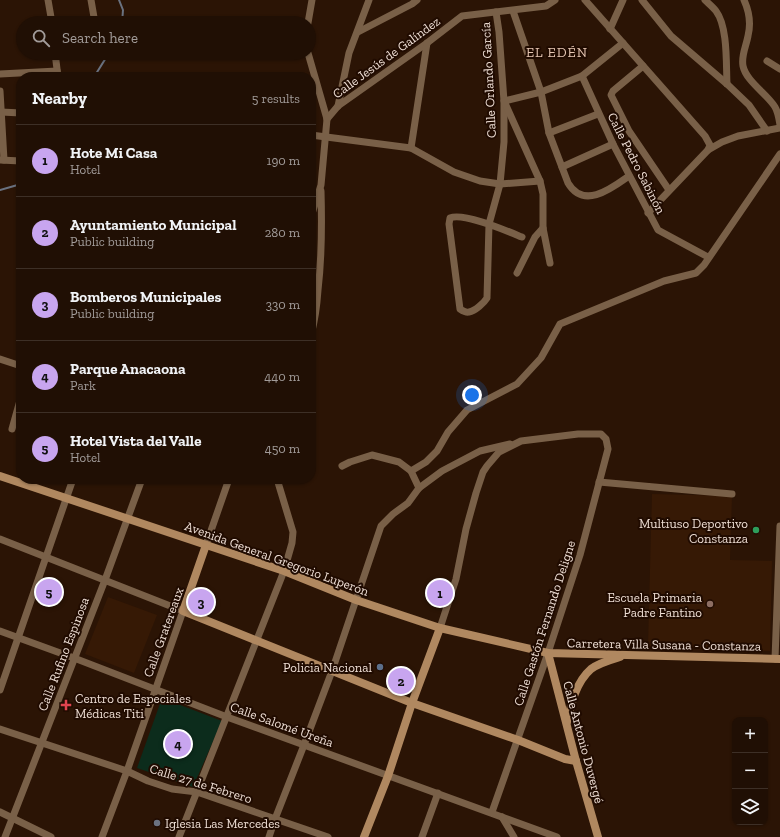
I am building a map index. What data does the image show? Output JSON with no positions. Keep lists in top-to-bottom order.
{
  "streets": {
    "main road": [
      "Avenida General Gregorio Luperón",
      "Calle Gratereaux",
      "Carretera Villa Susana - Constanza",
      "Calle Antonio Duvergé"
    ],
    "street": [
      "Calle Jesús de Galíndez",
      "Calle Orlando García",
      "Calle Pedro Sabinón",
      "Calle Gastón Fernando Deligne",
      "Calle Rufino Espinosa",
      "Calle Salomé Ureña",
      "Calle 27 de Febrero"
    ]
  },
  "crossings": [
    ["Calle Jesús de Galíndez", "Calle Orlando García"],
    ["Avenida General Gregorio Luperón", "Calle Gastón Fernando Deligne"],
    ["Avenida General Gregorio Luperón", "Calle Gratereaux"],
    ["Avenida General Gregorio Luperón", "Carretera Villa Susana - Constanza"],
    ["Avenida General Gregorio Luperón", "Calle Rufino Espinosa"],
    ["Avenida General Gregorio Luperón", "Calle Antonio Duvergé"],
    ["Calle Gastón Fernando Deligne", "Carretera Villa Susana - Constanza"],
    ["Calle Gastón Fernando Deligne", "Calle Salomé Ureña"],
    ["Calle Gastón Fernando Deligne", "Calle Antonio Duvergé"],
    ["Calle Gratereaux", "Calle Salomé Ureña"],
    ["Calle Gratereaux", "Calle 27 de Febrero"],
    ["Carretera Villa Susana - Constanza", "Calle Antonio Duvergé"],
    ["Calle Rufino Espinosa", "Calle Salomé Ureña"],
    ["Calle Rufino Espinosa", "Calle 27 de Febrero"]
  ],
  "districts": ["EL EDÉN"],
  "places": {
    "other": [
      "Multiuso Deportivo Constanza",
      "Escuela Primaria Padre Fantino",
      "Policia Nacional",
      "Iglesia Las Mercedes"
    ],
    "health": ["Centro de Especiales Médicas Titi"]
  },
  "page": {
    "search": "Search here",
    "heading": ["Nearby", "5 results"],
    "list": [
      {
        "mark": "1",
        "name": "Hote Mi Casa",
        "note": "Hotel",
        "value": "190 m"
      },
      {
        "mark": "2",
        "name": "Ayuntamiento Municipal",
        "note": "Public building",
        "value": "280 m"
      },
      {
        "mark": "3",
        "name": "Bomberos Municipales",
        "note": "Public building",
        "value": "330 m"
      },
      {
        "mark": "4",
        "name": "Parque Anacaona",
        "note": "Park",
        "value": "440 m"
      },
      {
        "mark": "5",
        "name": "Hotel Vista del Valle",
        "note": "Hotel",
        "value": "450 m"
      }
    ],
    "pins": [
      "5",
      "1",
      "3",
      "2",
      "4"
    ],
    "map_buttons": ["+", "−"]
  }
}
